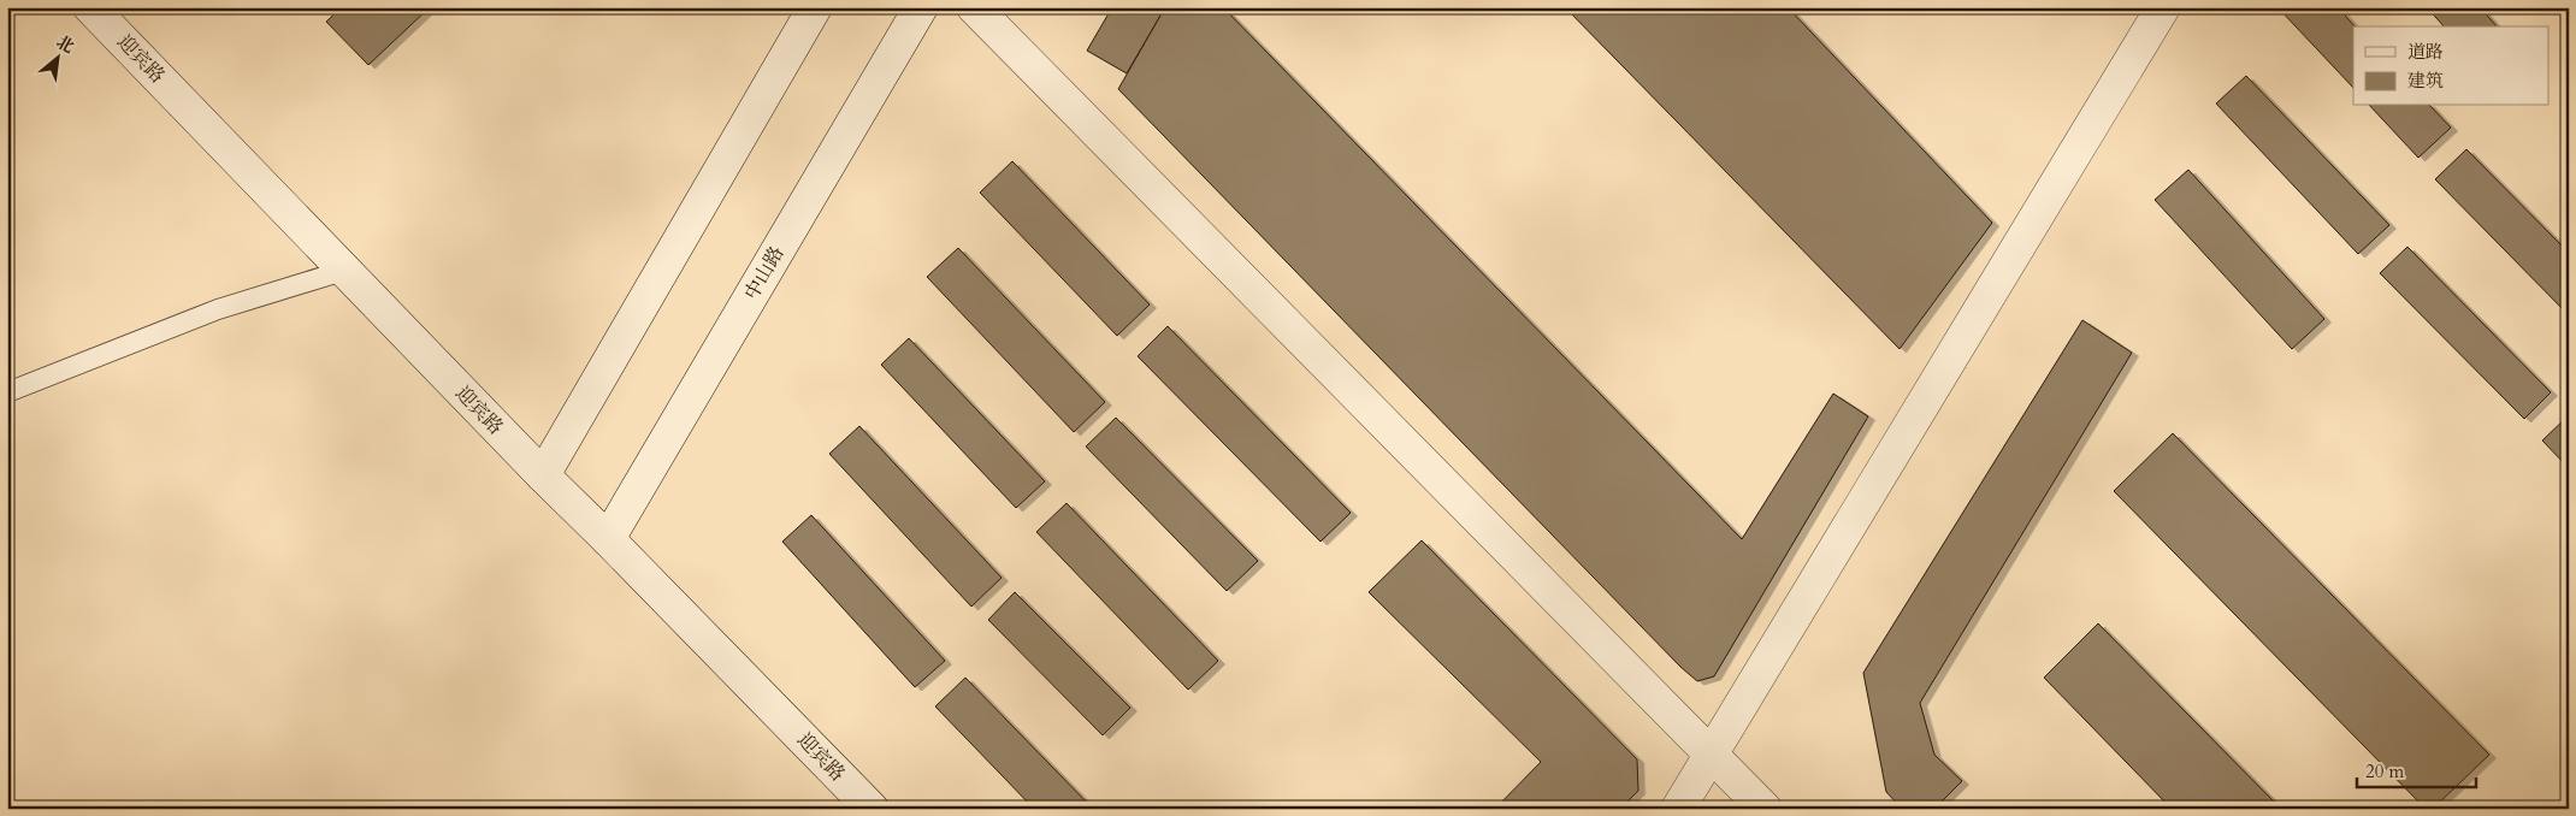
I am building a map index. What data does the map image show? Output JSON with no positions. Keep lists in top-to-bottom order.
{
  "streets": {
    "main road": ["迎宾路", "中山路"]
  },
  "crossings": [
    ["迎宾路", "中山路"]
  ],
  "legend": ["道路", "建筑"],
  "scale_bar": "20 m",
  "north": "top right"
}
